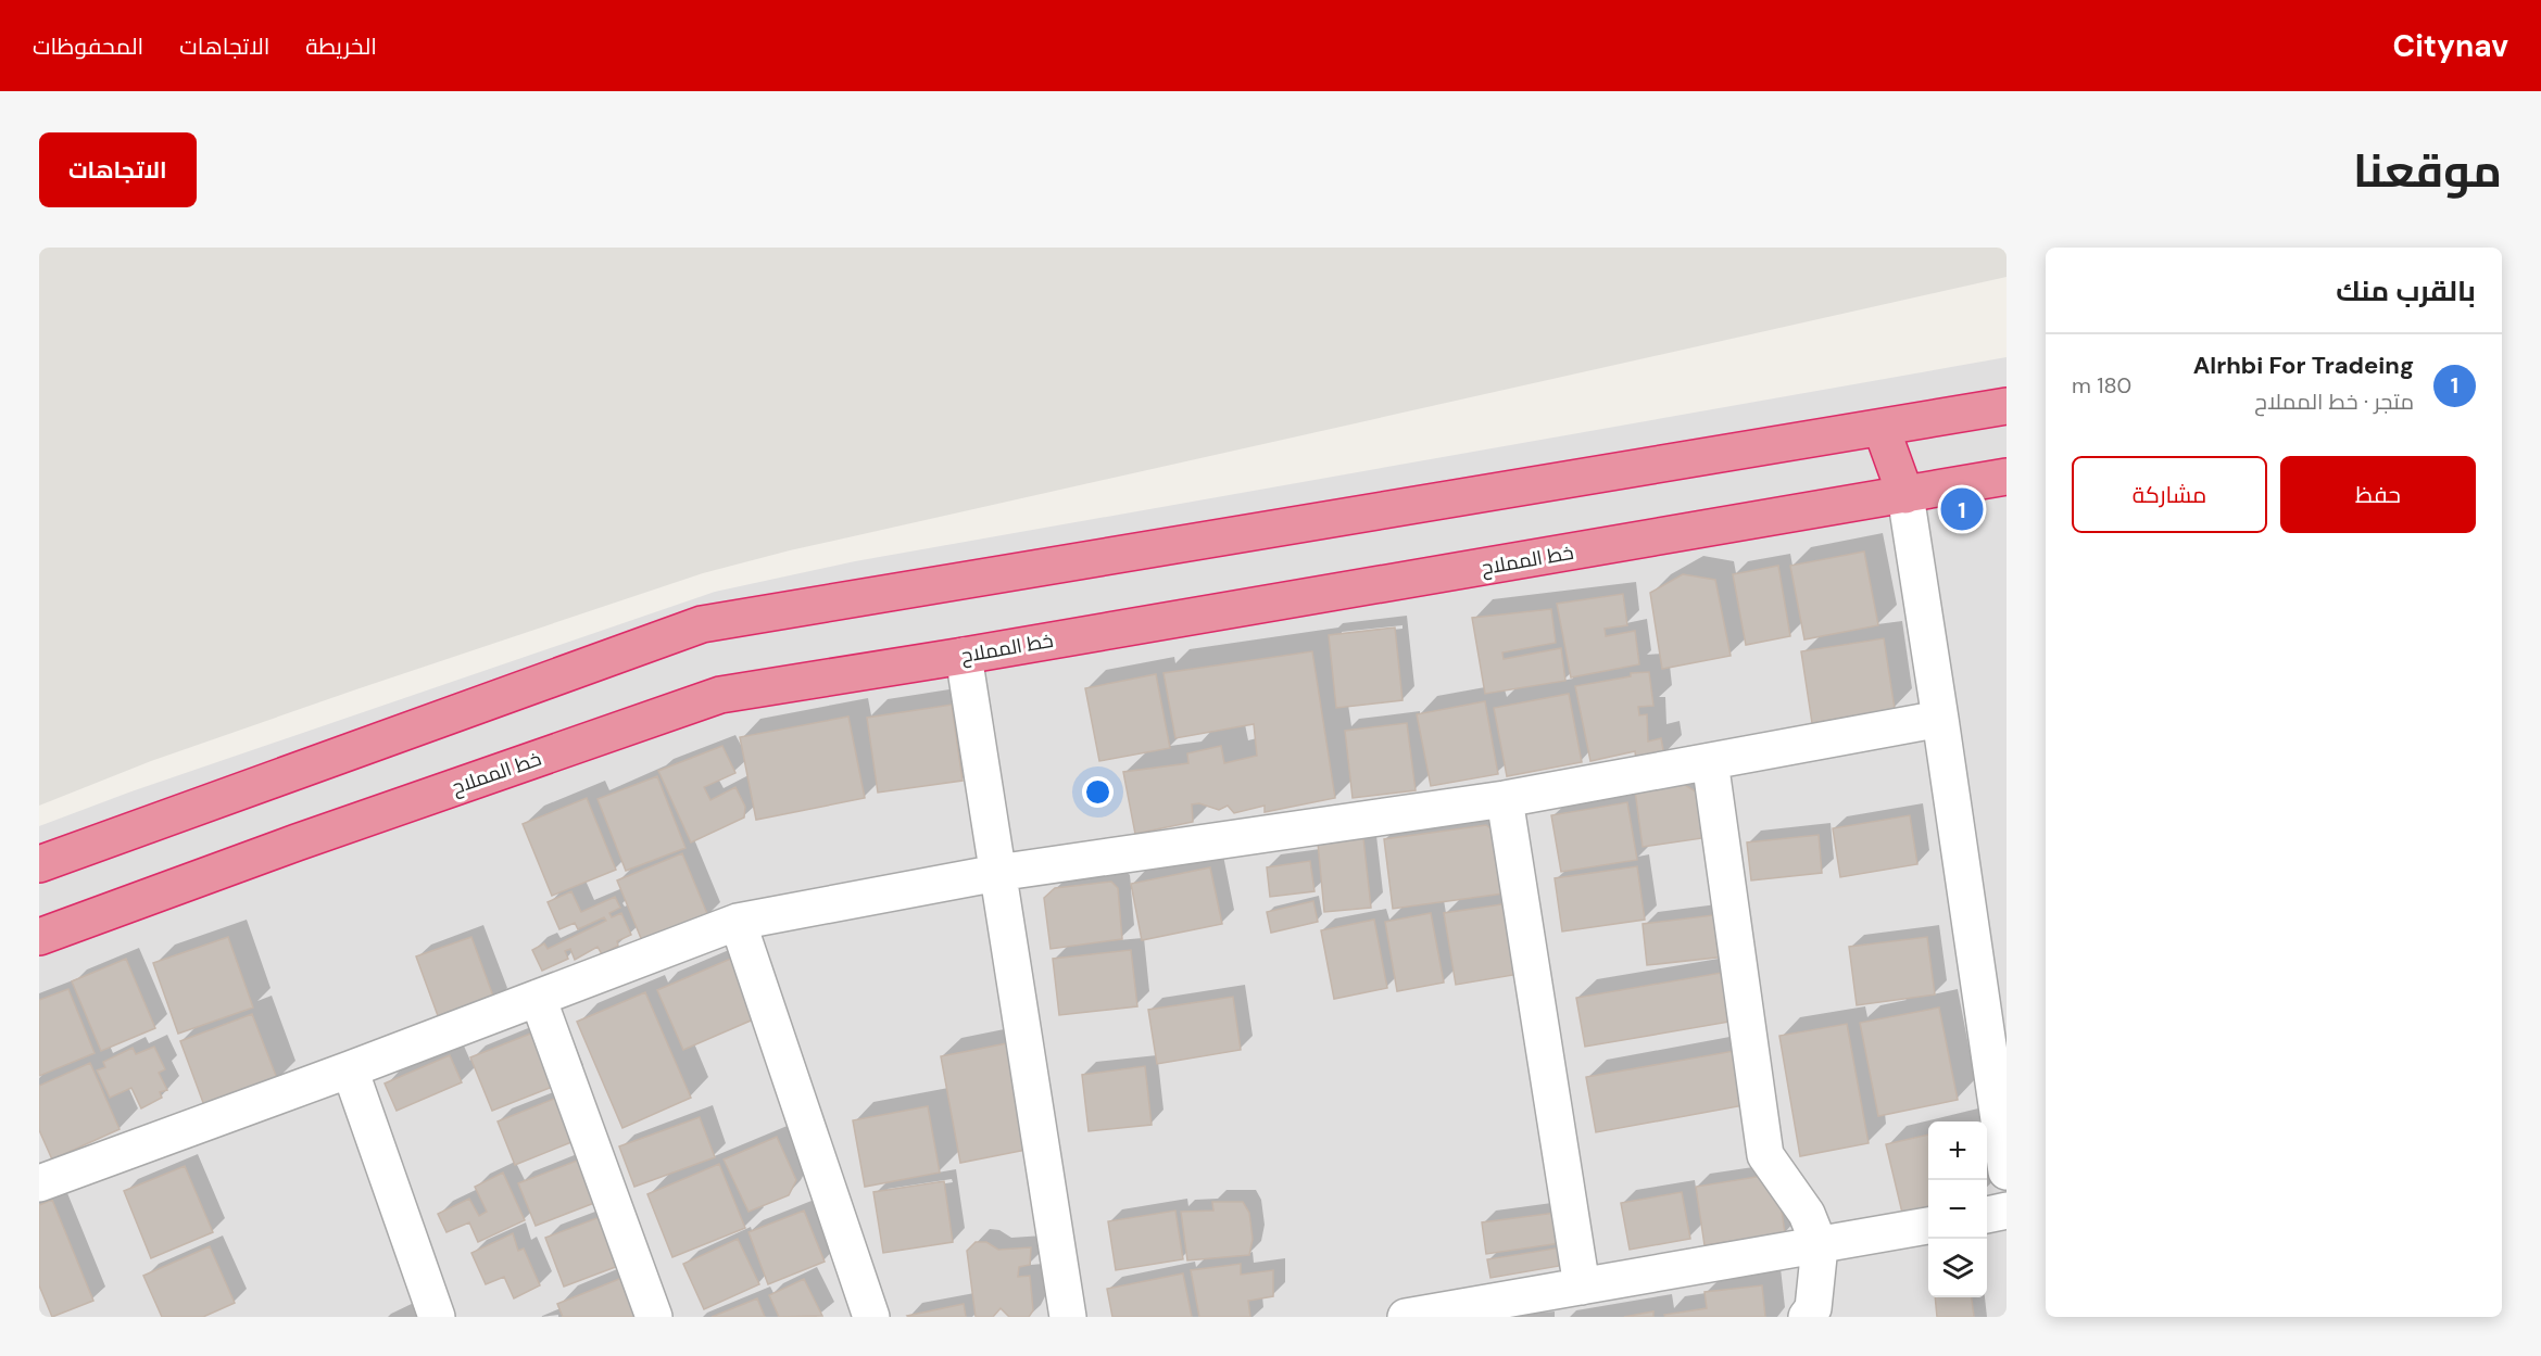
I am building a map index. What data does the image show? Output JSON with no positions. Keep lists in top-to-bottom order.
{
  "streets": {
    "highway": ["خط المملاح"]
  },
  "page": {
    "header": "Citynav",
    "nav": ["الخريطة", "الاتجاهات", "المحفوظات"],
    "title": "موقعنا",
    "buttons": [
      "الاتجاهات",
      ["حفظ", "مشاركة"]
    ],
    "heading": "بالقرب منك",
    "list": [
      {
        "mark": "1",
        "name": "Alrhbi For Tradeing",
        "note": "متجر · خط المملاح",
        "value": "180 m"
      }
    ],
    "pins": "1",
    "map_buttons": ["+", "−"]
  }
}
